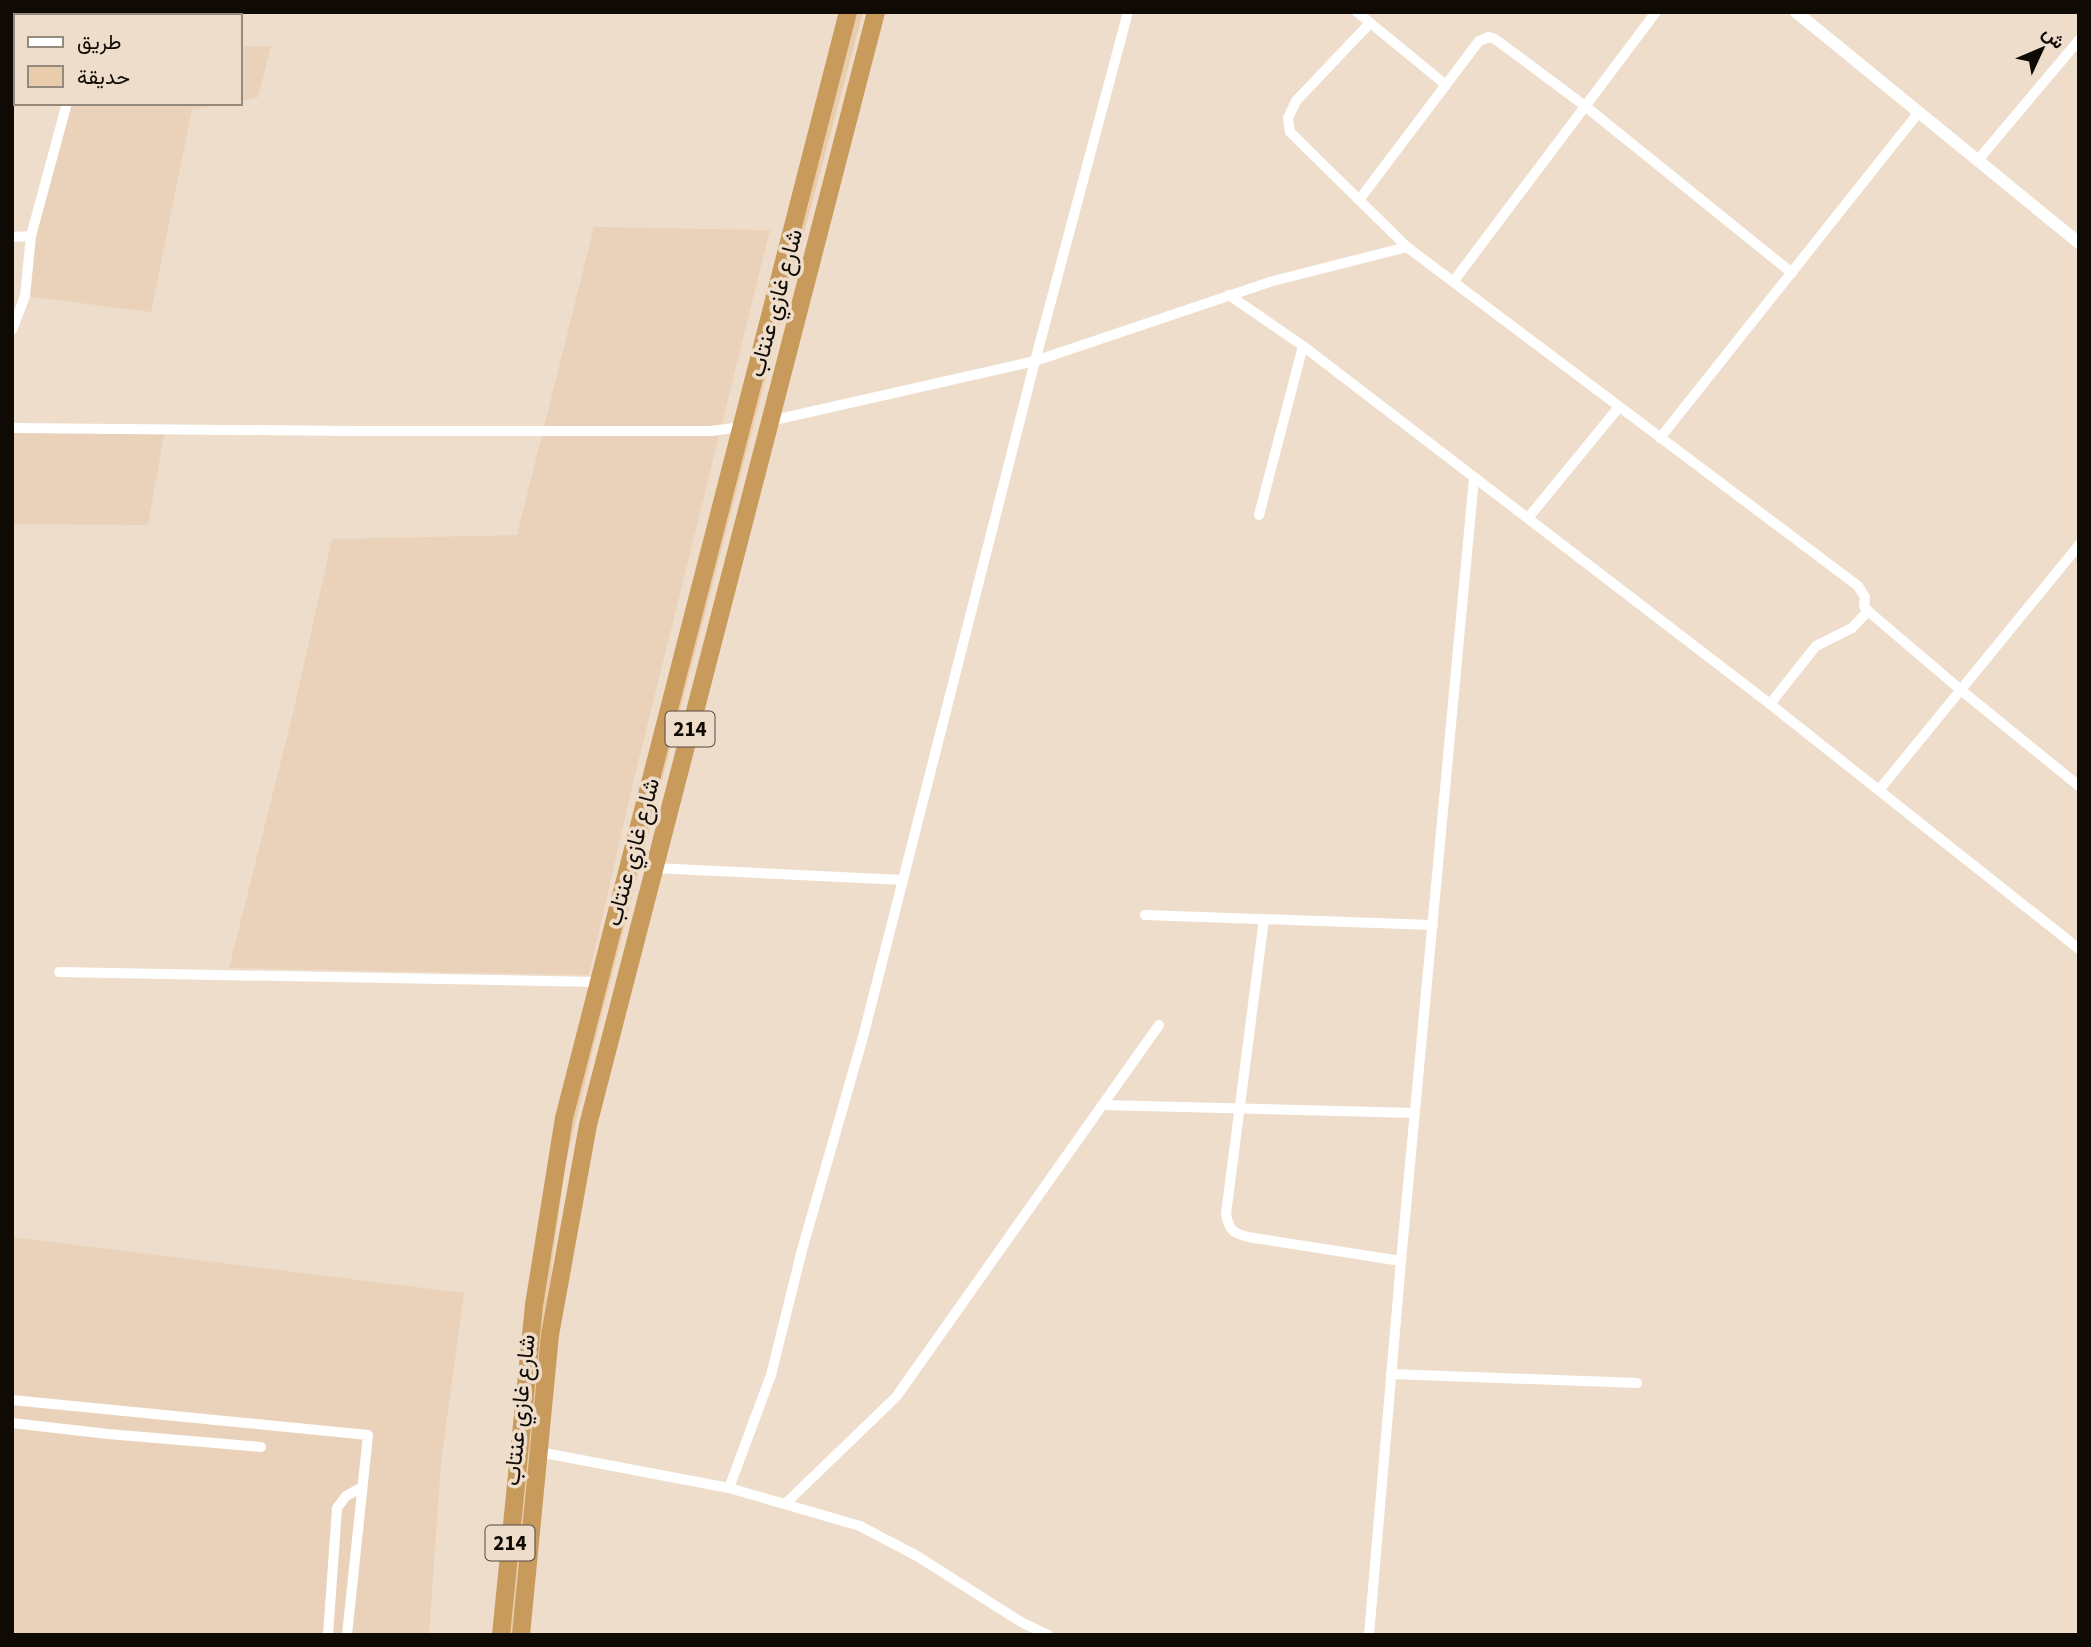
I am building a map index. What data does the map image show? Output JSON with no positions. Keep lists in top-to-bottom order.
{
  "streets": {
    "highway": ["شارع غازي عنتاب", "214"]
  },
  "legend": ["طريق", "حديقة"],
  "north": "top right"
}
